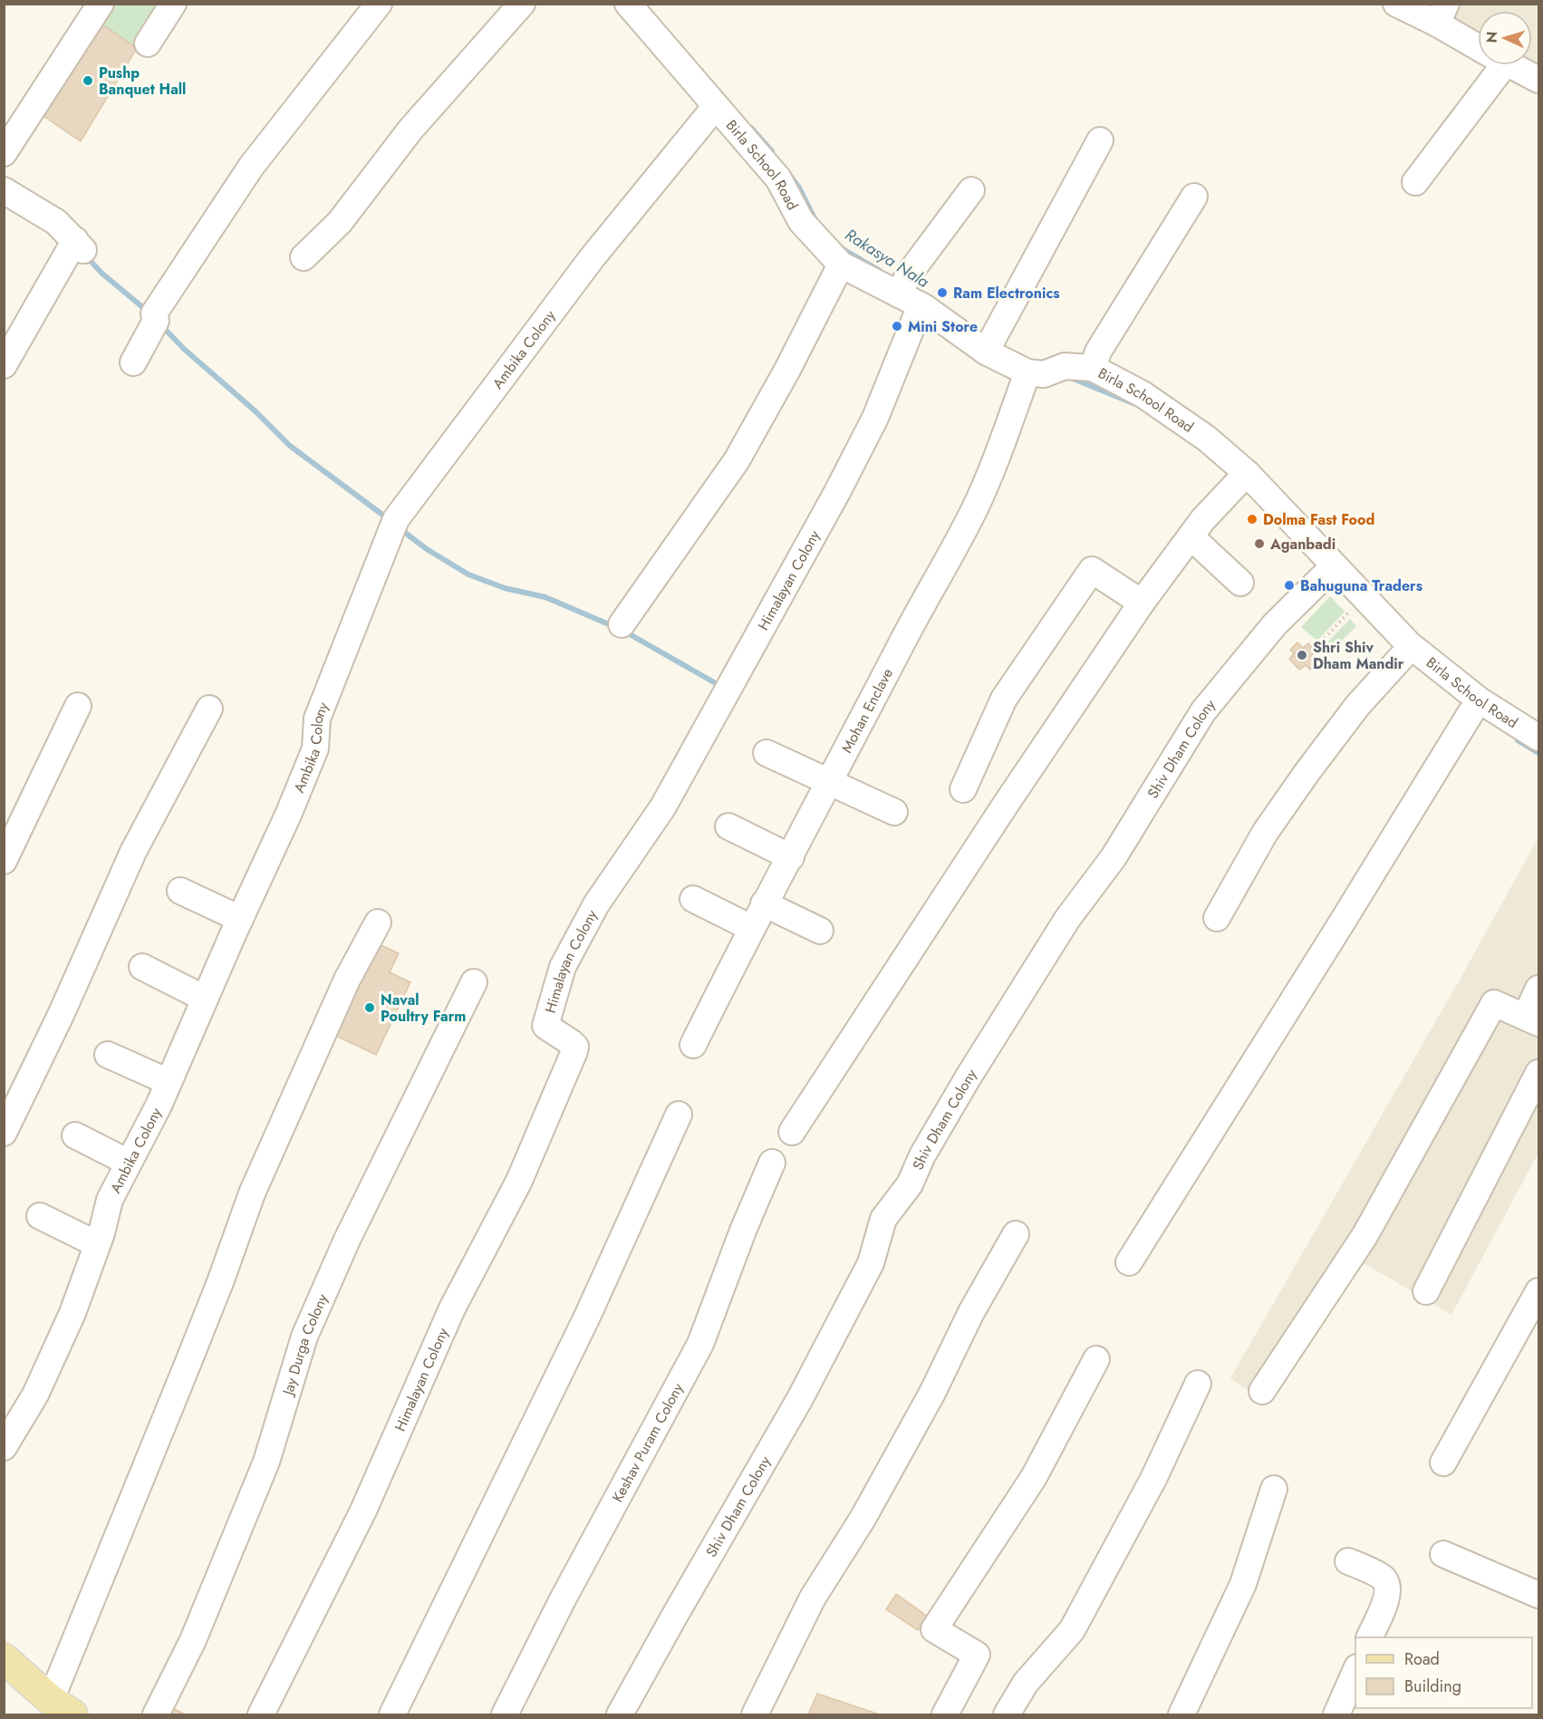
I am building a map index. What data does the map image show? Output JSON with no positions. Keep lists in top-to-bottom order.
{
  "streets": {
    "street": [
      "Birla School Road",
      "Ambika Colony",
      "Himalayan Colony",
      "Mohan Enclave",
      "Shiv Dham Colony",
      "Jay Durga Colony",
      "Keshav Puram Colony"
    ]
  },
  "crossings": [
    ["Birla School Road", "Ambika Colony"],
    ["Birla School Road", "Himalayan Colony"],
    ["Birla School Road", "Mohan Enclave"],
    ["Birla School Road", "Shiv Dham Colony"]
  ],
  "water": ["Rakasya Nala"],
  "places": [
    "Pushp Banquet Hall",
    "Ram Electronics",
    "Mini Store",
    "Dolma Fast Food",
    "Aganbadi",
    "Bahuguna Traders",
    "Shri Shiv Dham Mandir",
    "Naval Poultry Farm"
  ],
  "legend": ["Road", "Building"],
  "north": "left"
}
